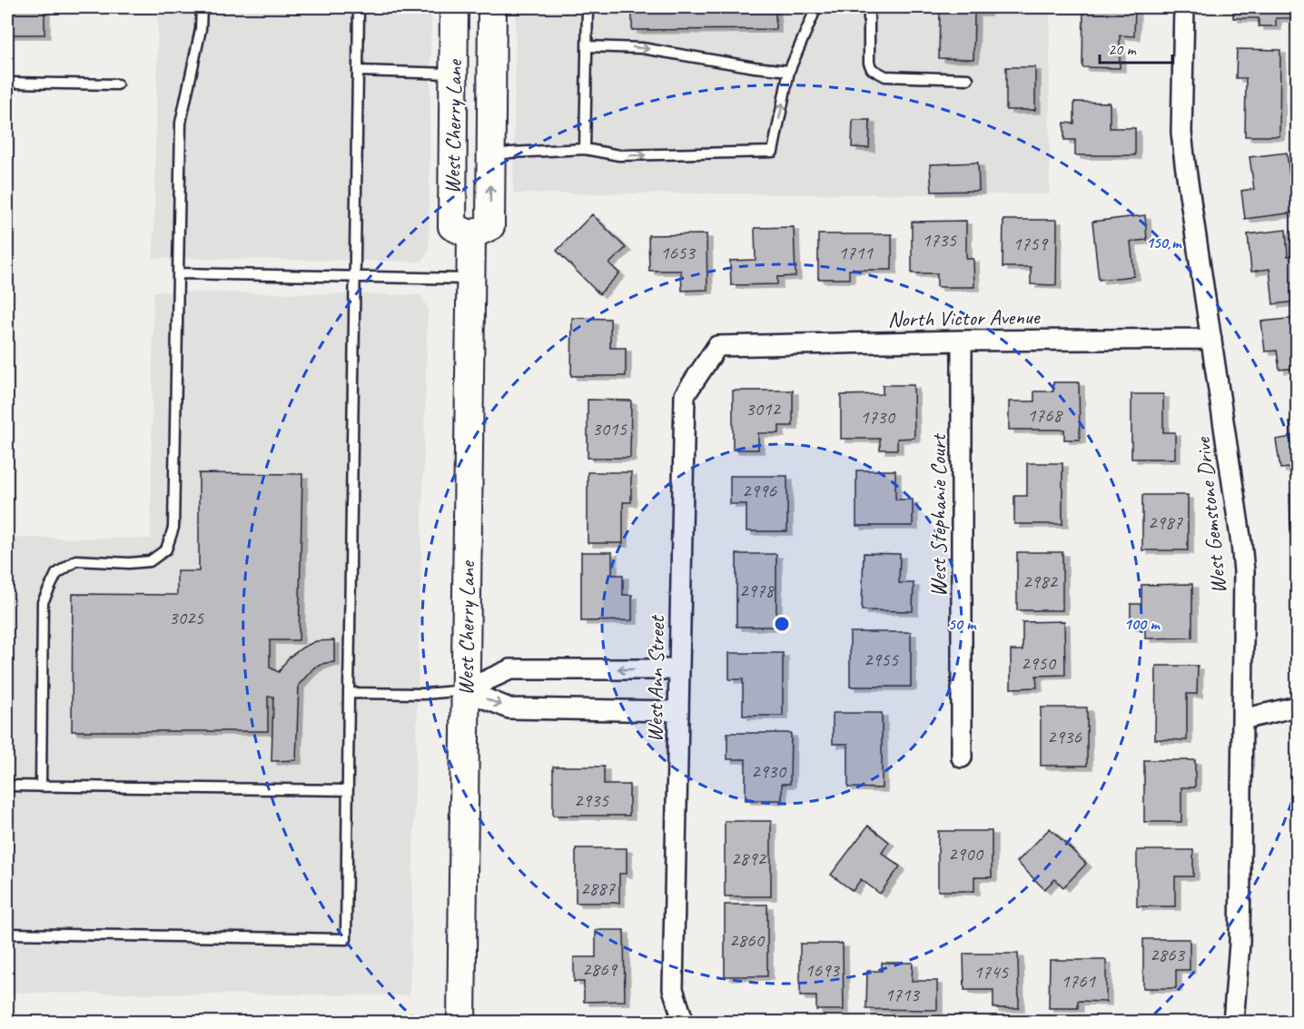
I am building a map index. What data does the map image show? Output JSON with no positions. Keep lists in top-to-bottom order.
{
  "streets": {
    "main road": ["West Cherry Lane"],
    "street": [
      "North Victor Avenue",
      "West Stephanie Court",
      "West Gemstone Drive",
      "West Ann Street"
    ]
  },
  "crossings": [
    ["North Victor Avenue", "West Stephanie Court"],
    ["North Victor Avenue", "West Gemstone Drive"],
    ["North Victor Avenue", "West Ann Street"]
  ],
  "house_numbers": [
    "1735",
    "1759",
    "1653",
    "1711",
    "3012",
    "1768",
    "1730",
    "3015",
    "2996",
    "2987",
    "2982",
    "2978",
    "3025",
    "2955",
    "2950",
    "2936",
    "2930",
    "2935",
    "2900",
    "2892",
    "2887",
    "2860",
    "2863",
    "2869",
    "1693",
    "1745",
    "1761",
    "1713"
  ],
  "scale_bar": "20 m",
  "rings": ["150 m", "50 m", "100 m"]
}
